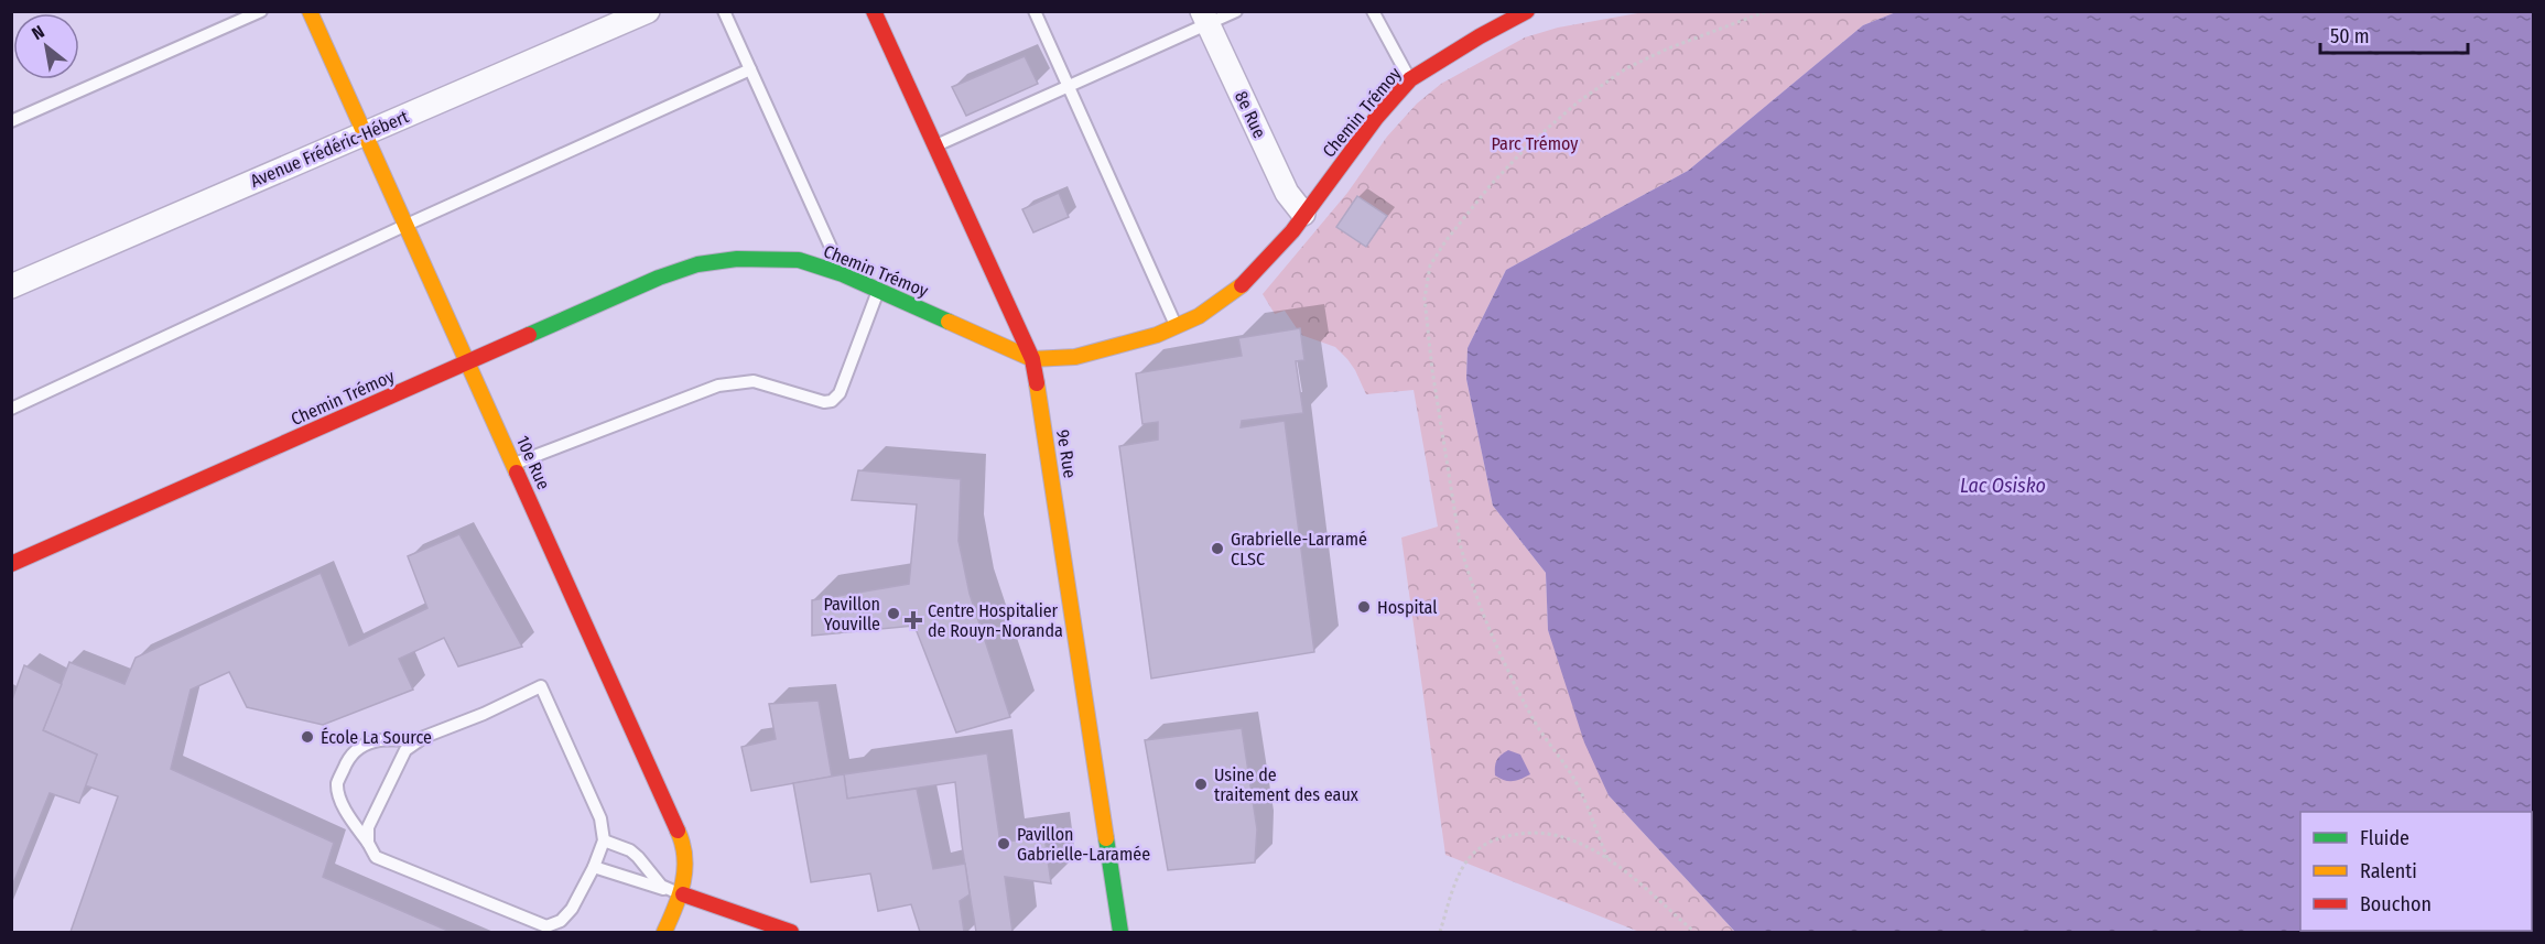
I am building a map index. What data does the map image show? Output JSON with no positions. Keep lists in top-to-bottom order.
{
  "streets": {
    "street": [
      "Chemin Trémoy",
      "8e Rue",
      "Avenue Frédéric-Hébert",
      "9e Rue",
      "10e Rue"
    ]
  },
  "crossings": [
    ["Chemin Trémoy", "8e Rue"],
    ["Chemin Trémoy", "9e Rue"],
    ["Chemin Trémoy", "10e Rue"],
    ["Avenue Frédéric-Hébert", "10e Rue"]
  ],
  "water": ["Lac Osisko"],
  "parks": ["Parc Trémoy"],
  "places": {
    "other": [
      "Grabrielle-Larramé CLSC",
      "Hospital",
      "Pavillon Youville",
      "École La Source",
      "Usine de traitement des eaux",
      "Pavillon Gabrielle-Laramée"
    ],
    "health": ["Centre Hospitalier de Rouyn-Noranda"]
  },
  "legend": ["Fluide", "Ralenti", "Bouchon"],
  "scale_bar": "50 m",
  "north": "top left"
}
